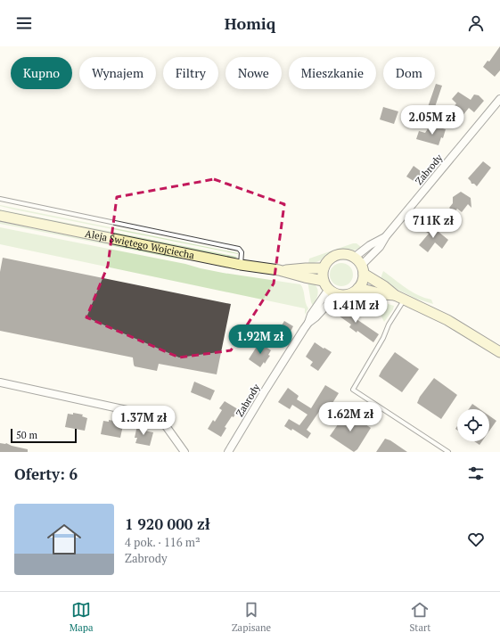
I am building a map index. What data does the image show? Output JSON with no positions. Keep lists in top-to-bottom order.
{
  "streets": {
    "street": ["Zabrody", "Aleja Świętego Wojciecha"]
  },
  "crossings": [
    ["Zabrody", "Aleja Świętego Wojciecha"]
  ],
  "scale_bar": "50 m",
  "page": {
    "header": "Homiq",
    "chip": [
      "Kupno",
      "Wynajem",
      "Filtry",
      "Nowe",
      "Mieszkanie",
      "Dom"
    ],
    "price": [
      "2.05M zł",
      "711K zł",
      "1.41M zł",
      "1.92M zł",
      "1.62M zł",
      "1.37M zł"
    ],
    "scale": "50 m",
    "heading": "Oferty: 6",
    "list": [
      {
        "name": "1 920 000 zł",
        "note": "4 pok. · 116 m² · Zabrody"
      }
    ],
    "tabs": ["Mapa", "Zapisane", "Start"]
  }
}
